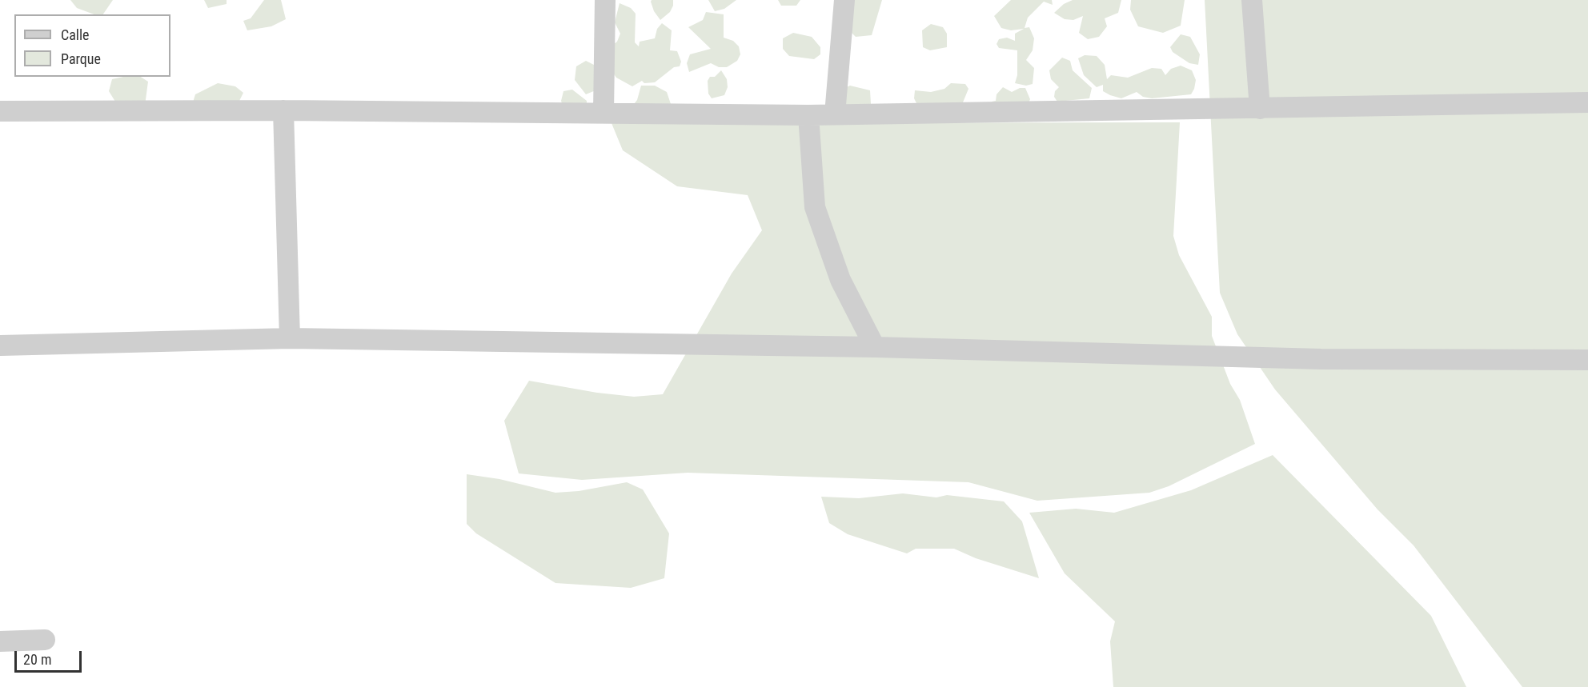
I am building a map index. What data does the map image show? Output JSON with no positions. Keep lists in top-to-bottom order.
{
  "legend": ["Calle", "Parque"],
  "scale_bar": "20 m"
}
